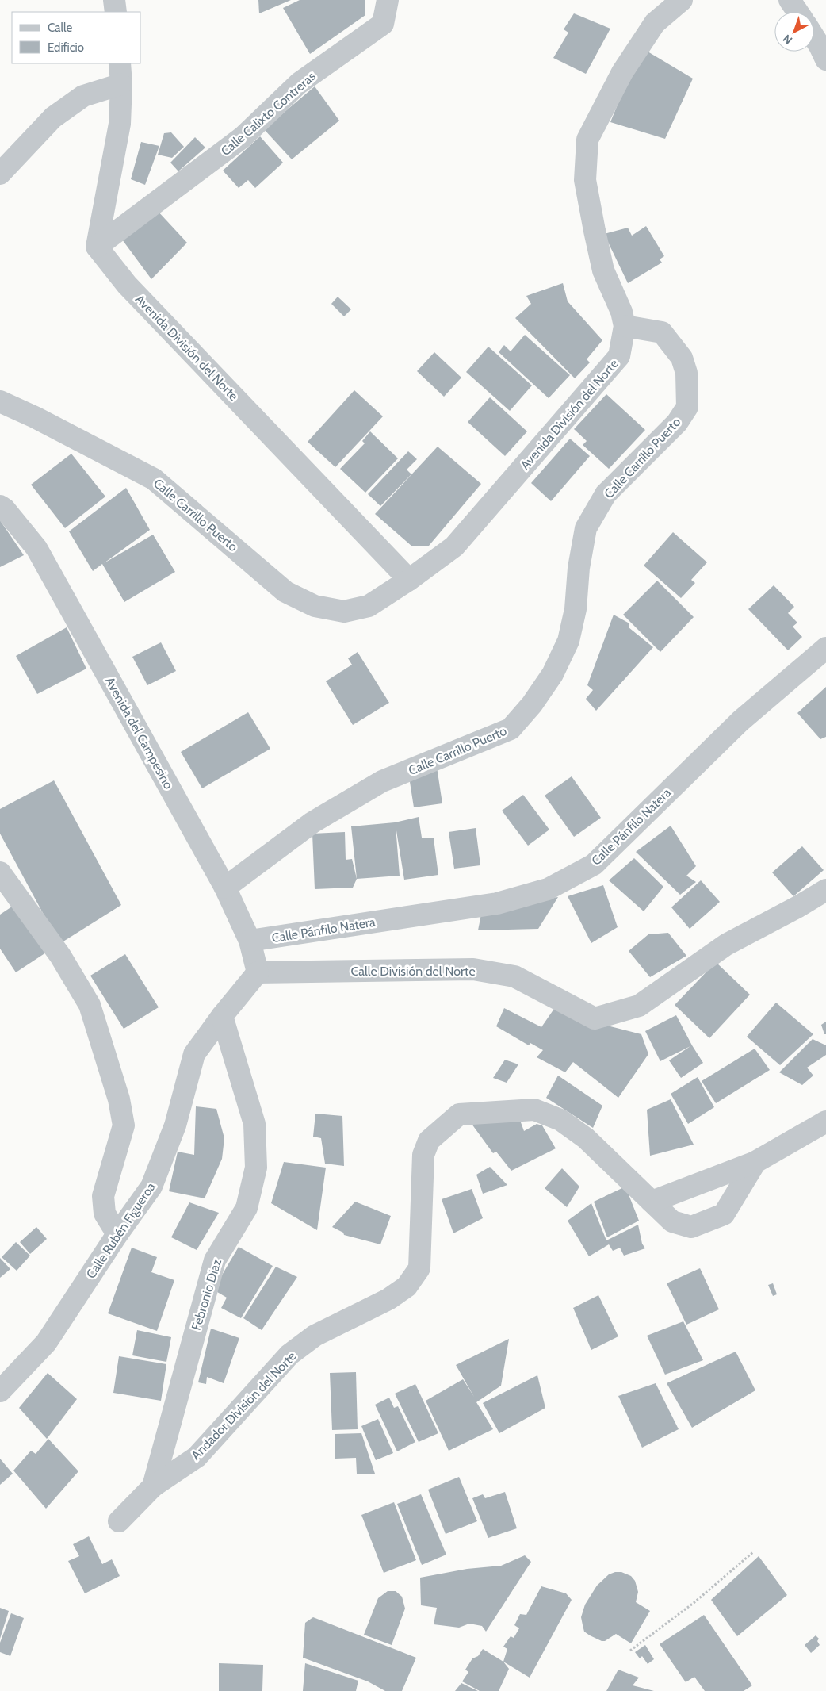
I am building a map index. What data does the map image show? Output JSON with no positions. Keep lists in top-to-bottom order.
{
  "streets": {
    "street": [
      "Calle Calixto Contreras",
      "Avenida División del Norte",
      "Calle Carrillo Puerto",
      "Avenida del Campesino",
      "Calle Pánfilo Natera",
      "Calle División del Norte",
      "Calle Rubén Figueroa",
      "Febronio Diaz",
      "Andador División del Norte"
    ]
  },
  "crossings": [
    ["Calle Calixto Contreras", "Avenida División del Norte"],
    ["Avenida División del Norte", "Calle Carrillo Puerto"],
    ["Calle Carrillo Puerto", "Avenida del Campesino"],
    ["Avenida del Campesino", "Calle Pánfilo Natera"],
    ["Avenida del Campesino", "Calle División del Norte"],
    ["Avenida del Campesino", "Calle Rubén Figueroa"],
    ["Calle División del Norte", "Calle Rubén Figueroa"],
    ["Calle Rubén Figueroa", "Febronio Diaz"],
    ["Febronio Diaz", "Andador División del Norte"]
  ],
  "legend": ["Calle", "Edificio"],
  "north": "bottom left"
}
